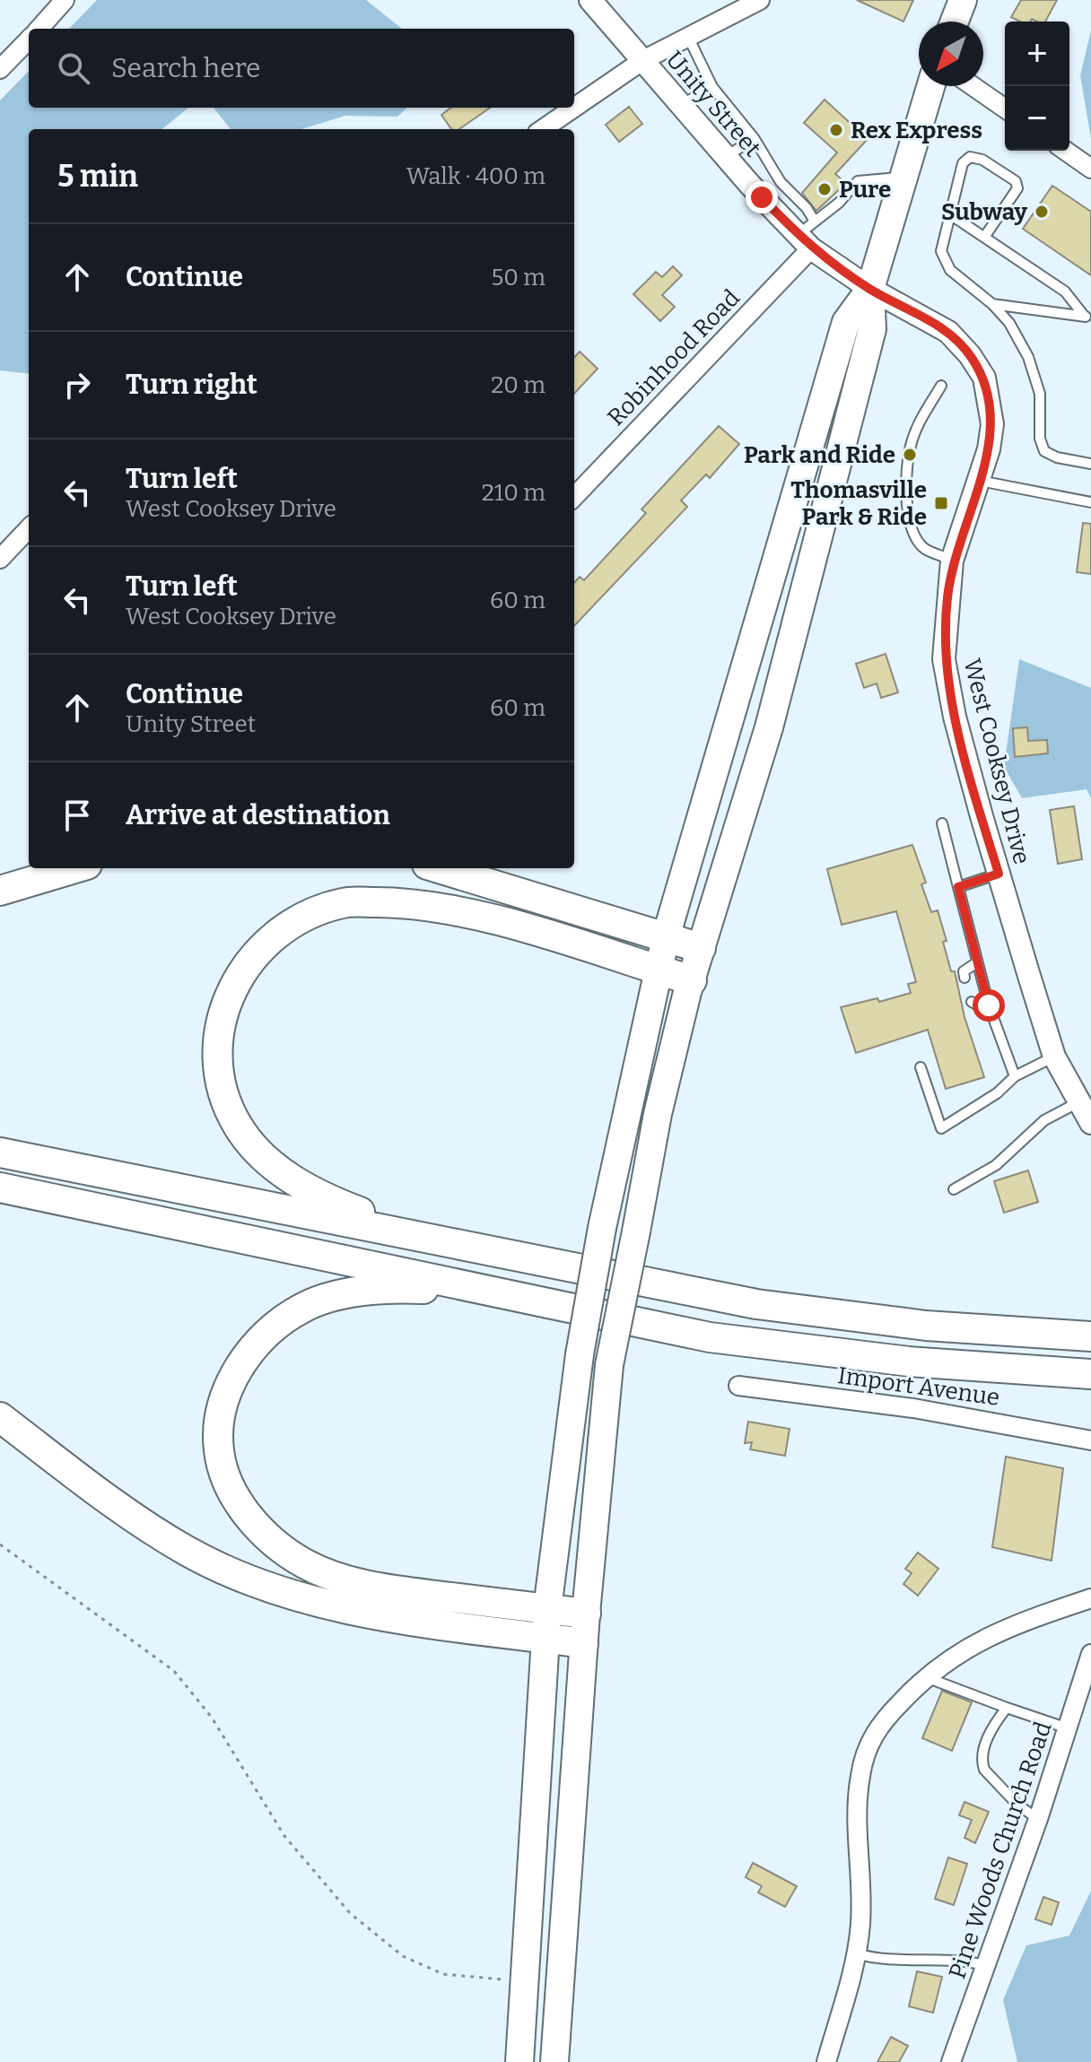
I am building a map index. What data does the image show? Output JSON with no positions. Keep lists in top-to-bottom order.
{
  "streets": {
    "street": [
      "Unity Street",
      "Robinhood Road",
      "West Cooksey Drive",
      "Import Avenue",
      "Pine Woods Church Road"
    ]
  },
  "crossings": [
    ["Unity Street", "Robinhood Road"],
    ["Unity Street", "West Cooksey Drive"]
  ],
  "places": {
    "other": [
      "Rex Express",
      "Pure",
      "Subway",
      "Park and Ride"
    ],
    "transit": ["Thomasville Park & Ride"]
  },
  "north": "bottom left",
  "page": {
    "map_buttons": ["+", "−"],
    "search": "Search here",
    "heading": ["5 min", "Walk · 400 m"],
    "list": [
      ["Continue", "50 m"],
      ["Turn right", "20 m"],
      ["Turn left", "West Cooksey Drive", "210 m"],
      ["Turn left", "West Cooksey Drive", "60 m"],
      ["Continue", "Unity Street", "60 m"],
      "Arrive at destination"
    ]
  }
}
